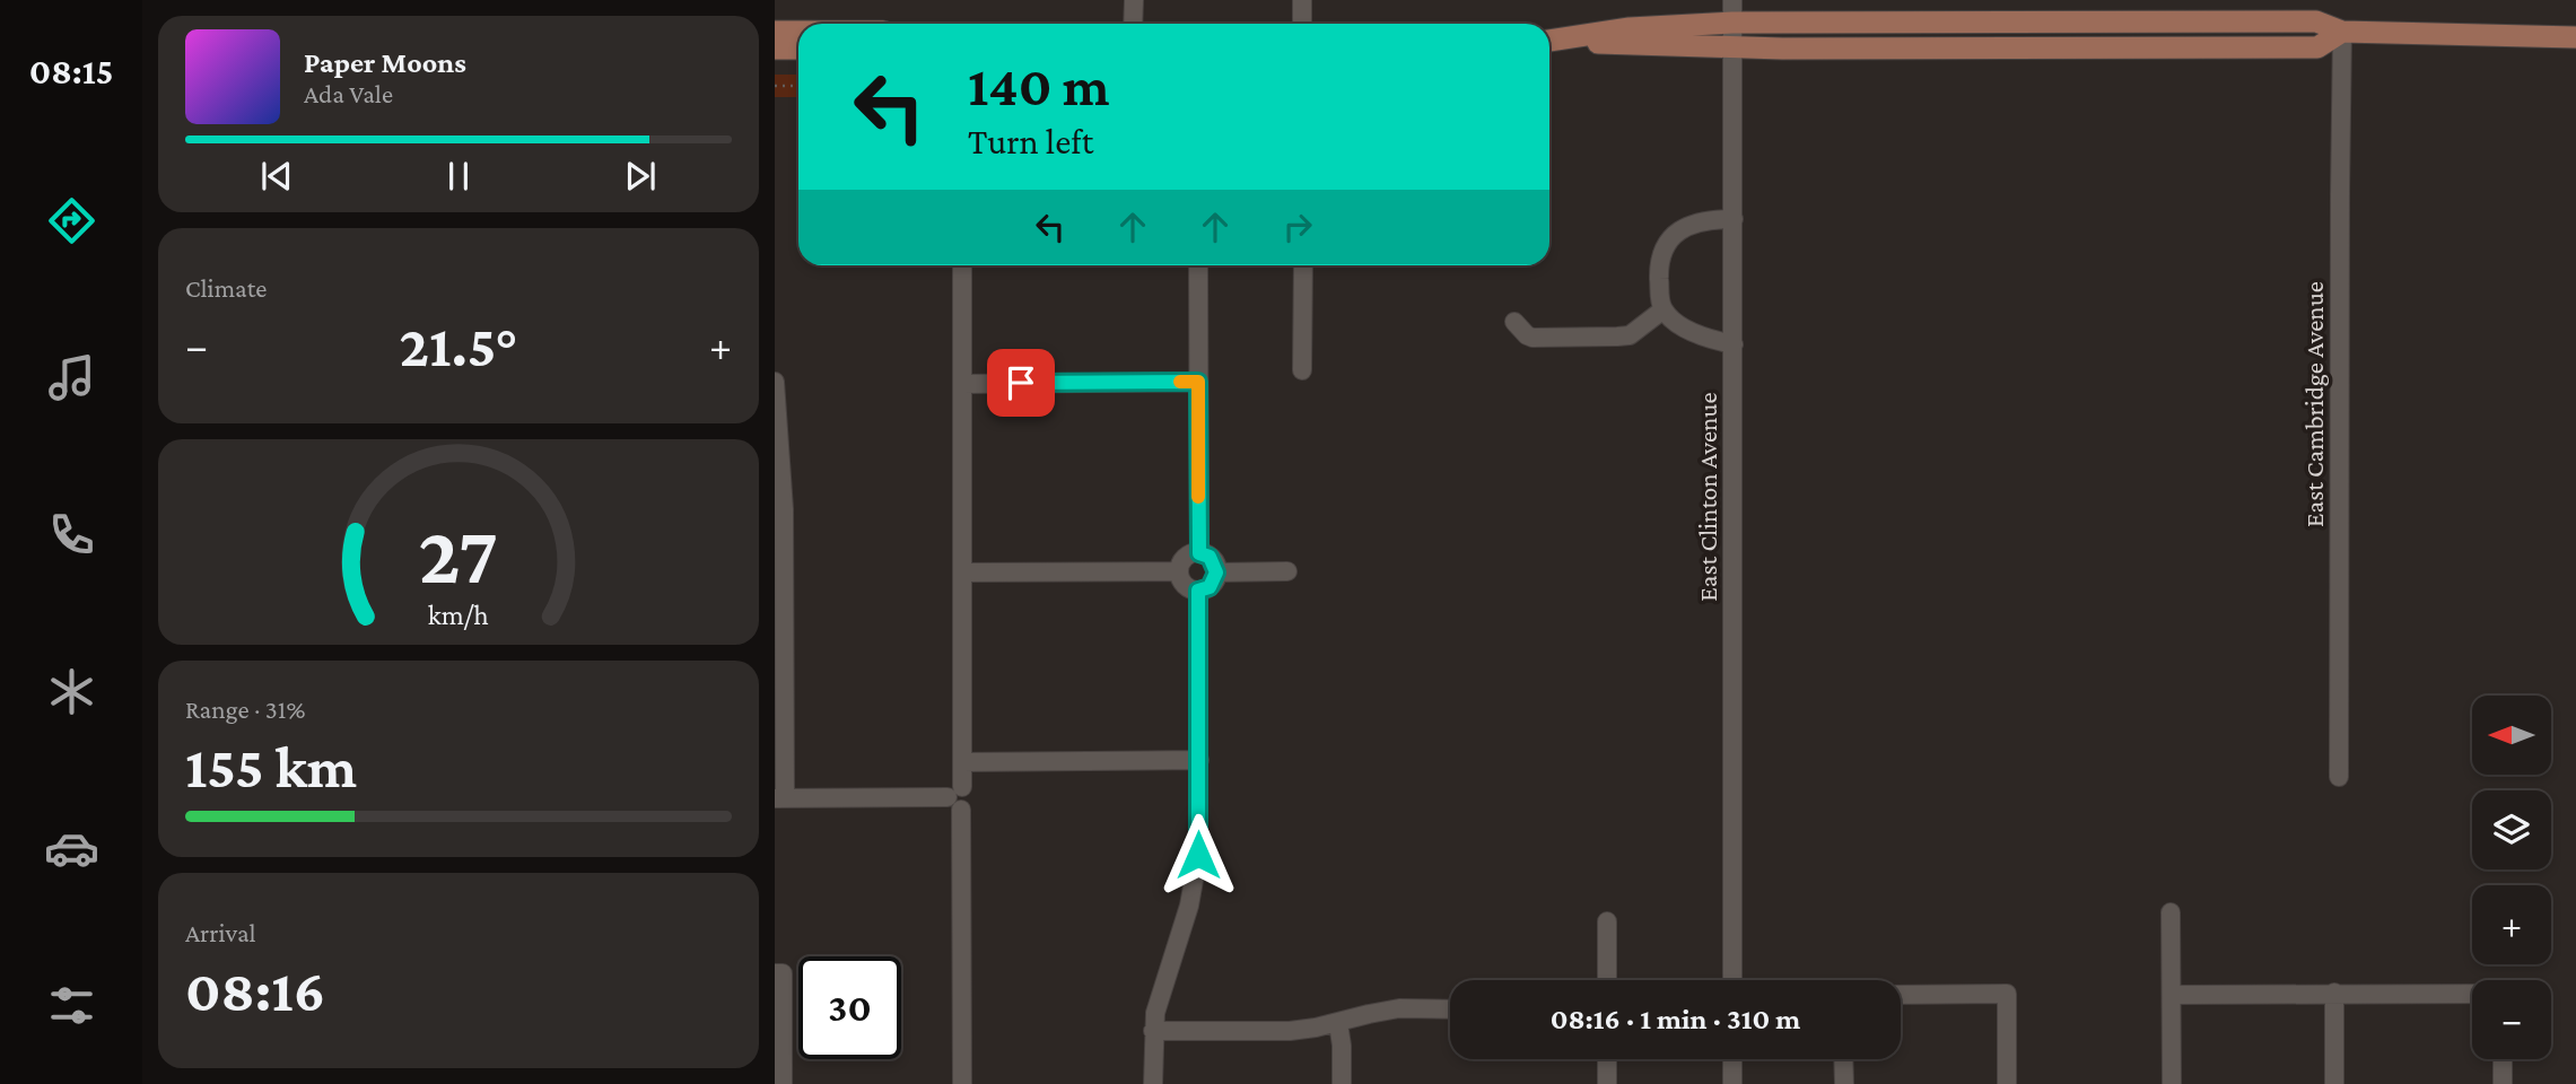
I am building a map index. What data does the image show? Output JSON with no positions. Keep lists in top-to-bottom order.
{
  "streets": {
    "street": ["East Cambridge Avenue", "East Clinton Avenue"]
  },
  "north": "left",
  "page": {
    "tabs": "08:15",
    "turn": ["140 m", "Turn left"],
    "song": ["Paper Moons", "Ada Vale"],
    "tile": [
      "Climate",
      ["Range · 31%", "155 km"],
      ["Arrival", "08:16"]
    ],
    "heat": ["−", "21.5°", "+"],
    "map_buttons": ["+", "−"],
    "limit": "30",
    "trip": "08:16 · 1 min · 310 m",
    "gauge": ["27", "km/h"]
  }
}
